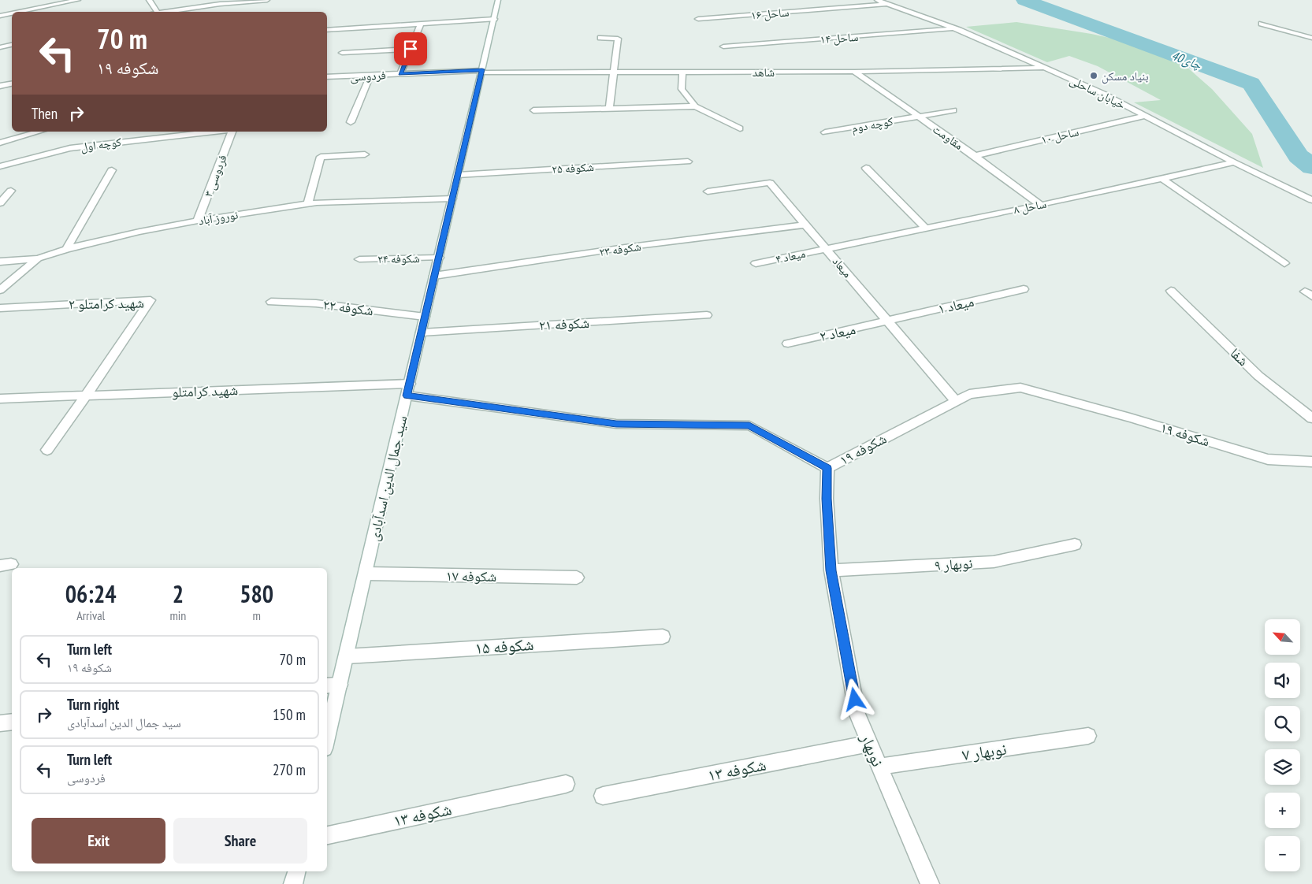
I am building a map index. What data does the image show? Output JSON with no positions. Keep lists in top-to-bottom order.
{
  "streets": {
    "street": [
      "ساحل ۱۶",
      "ساحل ۱۴",
      "شاهد",
      "فردوسی",
      "خیابان ساحلی",
      "کوچه دوم",
      "ساحل ۱۰",
      "مقاومت",
      "کوچه اول",
      "شکوفه ۲۵",
      "فردوسی ۳",
      "ساحل ۸",
      "نوروز آباد",
      "شکوفه ۲۳",
      "میعاد ۴",
      "شکوفه ۲۴",
      "میعاد",
      "شهید کرامتلو ۲",
      "میعاد ۱",
      "شکوفه ۲۲",
      "شکوفه ۲۱",
      "میعاد ۲",
      "شفا",
      "شهید کرامتلو",
      "شکوفه ۱۹",
      "سید جمال الدین اسدآبادی",
      "نوبهار ۹",
      "شکوفه ۱۷",
      "شکوفه ۱۵",
      "نوبهار",
      "نوبهار ۷",
      "شکوفه ۱۳"
    ]
  },
  "crossings": [
    ["ساحل ۱۶", "خیابان ساحلی"],
    ["ساحل ۱۴", "خیابان ساحلی"],
    ["شاهد", "فردوسی"],
    ["شاهد", "خیابان ساحلی"],
    ["شاهد", "مقاومت"],
    ["شاهد", "سید جمال الدین اسدآبادی"],
    ["فردوسی", "سید جمال الدین اسدآبادی"],
    ["خیابان ساحلی", "ساحل ۱۰"],
    ["خیابان ساحلی", "ساحل ۸"],
    ["کوچه دوم", "مقاومت"],
    ["ساحل ۱۰", "مقاومت"],
    ["مقاومت", "ساحل ۸"],
    ["شکوفه ۲۵", "سید جمال الدین اسدآبادی"],
    ["فردوسی ۳", "نوروز آباد"],
    ["ساحل ۸", "میعاد ۴"],
    ["ساحل ۸", "میعاد"],
    ["نوروز آباد", "سید جمال الدین اسدآبادی"],
    ["شکوفه ۲۳", "میعاد"],
    ["شکوفه ۲۳", "سید جمال الدین اسدآبادی"],
    ["میعاد ۴", "میعاد"],
    ["شکوفه ۲۴", "سید جمال الدین اسدآبادی"],
    ["میعاد", "میعاد ۱"],
    ["میعاد", "میعاد ۲"],
    ["میعاد", "شکوفه ۱۹"],
    ["شهید کرامتلو ۲", "شهید کرامتلو"],
    ["میعاد ۱", "میعاد ۲"],
    ["شکوفه ۲۲", "سید جمال الدین اسدآبادی"],
    ["شکوفه ۲۱", "سید جمال الدین اسدآبادی"],
    ["شهید کرامتلو", "سید جمال الدین اسدآبادی"],
    ["شکوفه ۱۹", "سید جمال الدین اسدآبادی"],
    ["شکوفه ۱۹", "نوبهار"],
    ["سید جمال الدین اسدآبادی", "شکوفه ۱۷"],
    ["سید جمال الدین اسدآبادی", "شکوفه ۱۵"],
    ["نوبهار ۹", "نوبهار"],
    ["نوبهار", "نوبهار ۷"],
    ["نوبهار", "شکوفه ۱۳"]
  ],
  "water": ["40چای"],
  "places": ["بنیاد مسکن"],
  "north": "top left",
  "page": {
    "turn": ["70 m", "شکوفه ۱۹"],
    "then": "Then",
    "eta": [
      "06:24",
      "Arrival",
      "2",
      "min",
      "580",
      "m"
    ],
    "map_buttons": ["+", "−"],
    "list": [
      {
        "name": "Turn left",
        "note": "شکوفه ۱۹",
        "value": "70 m"
      },
      {
        "name": "Turn right",
        "note": "سید جمال الدین اسدآبادی",
        "value": "150 m"
      },
      {
        "name": "Turn left",
        "note": "فردوسی",
        "value": "270 m"
      }
    ],
    "buttons": ["Exit", "Share"]
  }
}
